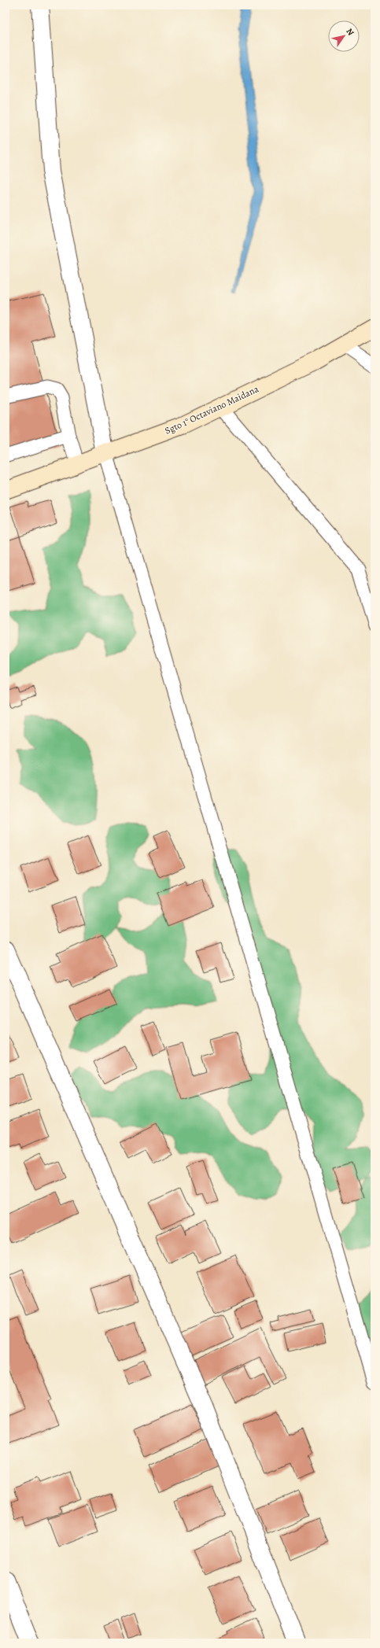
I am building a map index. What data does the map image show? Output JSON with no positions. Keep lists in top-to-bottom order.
{
  "streets": {
    "main road": ["Sgto 1° Octaviano Maidana"]
  },
  "north": "top right"
}
